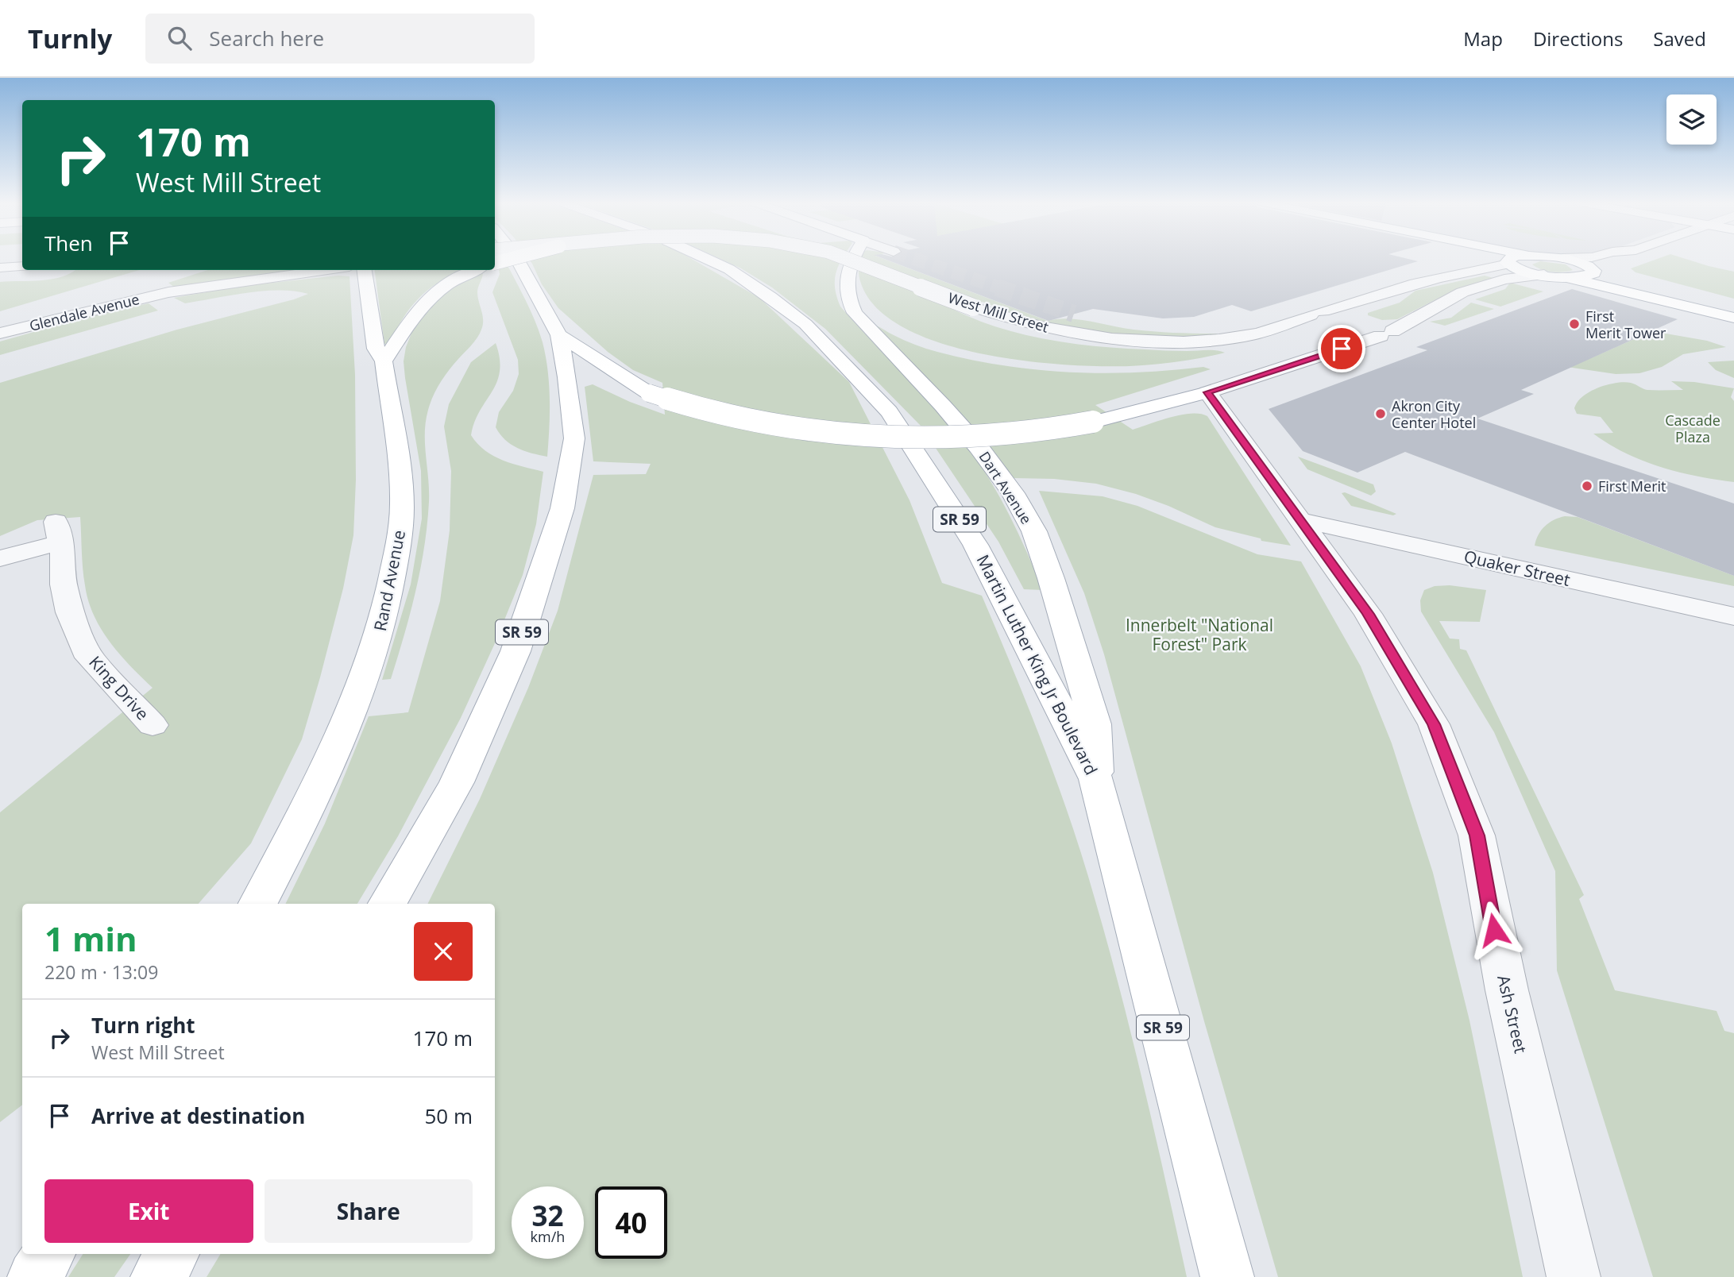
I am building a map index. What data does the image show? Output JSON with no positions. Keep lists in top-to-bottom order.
{
  "streets": {
    "main road": [
      "Dart Avenue",
      "SR 59",
      "Rand Avenue",
      "Martin Luther King Jr Boulevard"
    ],
    "street": [
      "Glendale Avenue",
      "West Mill Street",
      "Quaker Street",
      "King Drive",
      "Ash Street"
    ]
  },
  "crossings": [
    ["Dart Avenue", "Martin Luther King Jr Boulevard"],
    ["Quaker Street", "Ash Street"]
  ],
  "parks": ["Cascade Plaza", "Innerbelt \"National Forest\" Park"],
  "places": ["First Merit Tower", "Akron City Center Hotel", "First Merit"],
  "page": {
    "header": "Turnly",
    "search": "Search here",
    "nav": ["Map", "Directions", "Saved"],
    "turn": ["170 m", "West Mill Street"],
    "then": "Then",
    "heading": ["1 min", "220 m · 13:09"],
    "list": [
      {
        "name": "Turn right",
        "note": "West Mill Street",
        "value": "170 m"
      },
      {
        "name": "Arrive at destination",
        "value": "50 m"
      }
    ],
    "buttons": ["Exit", "Share"],
    "speed": "32 km/h",
    "limit": "40"
  }
}
